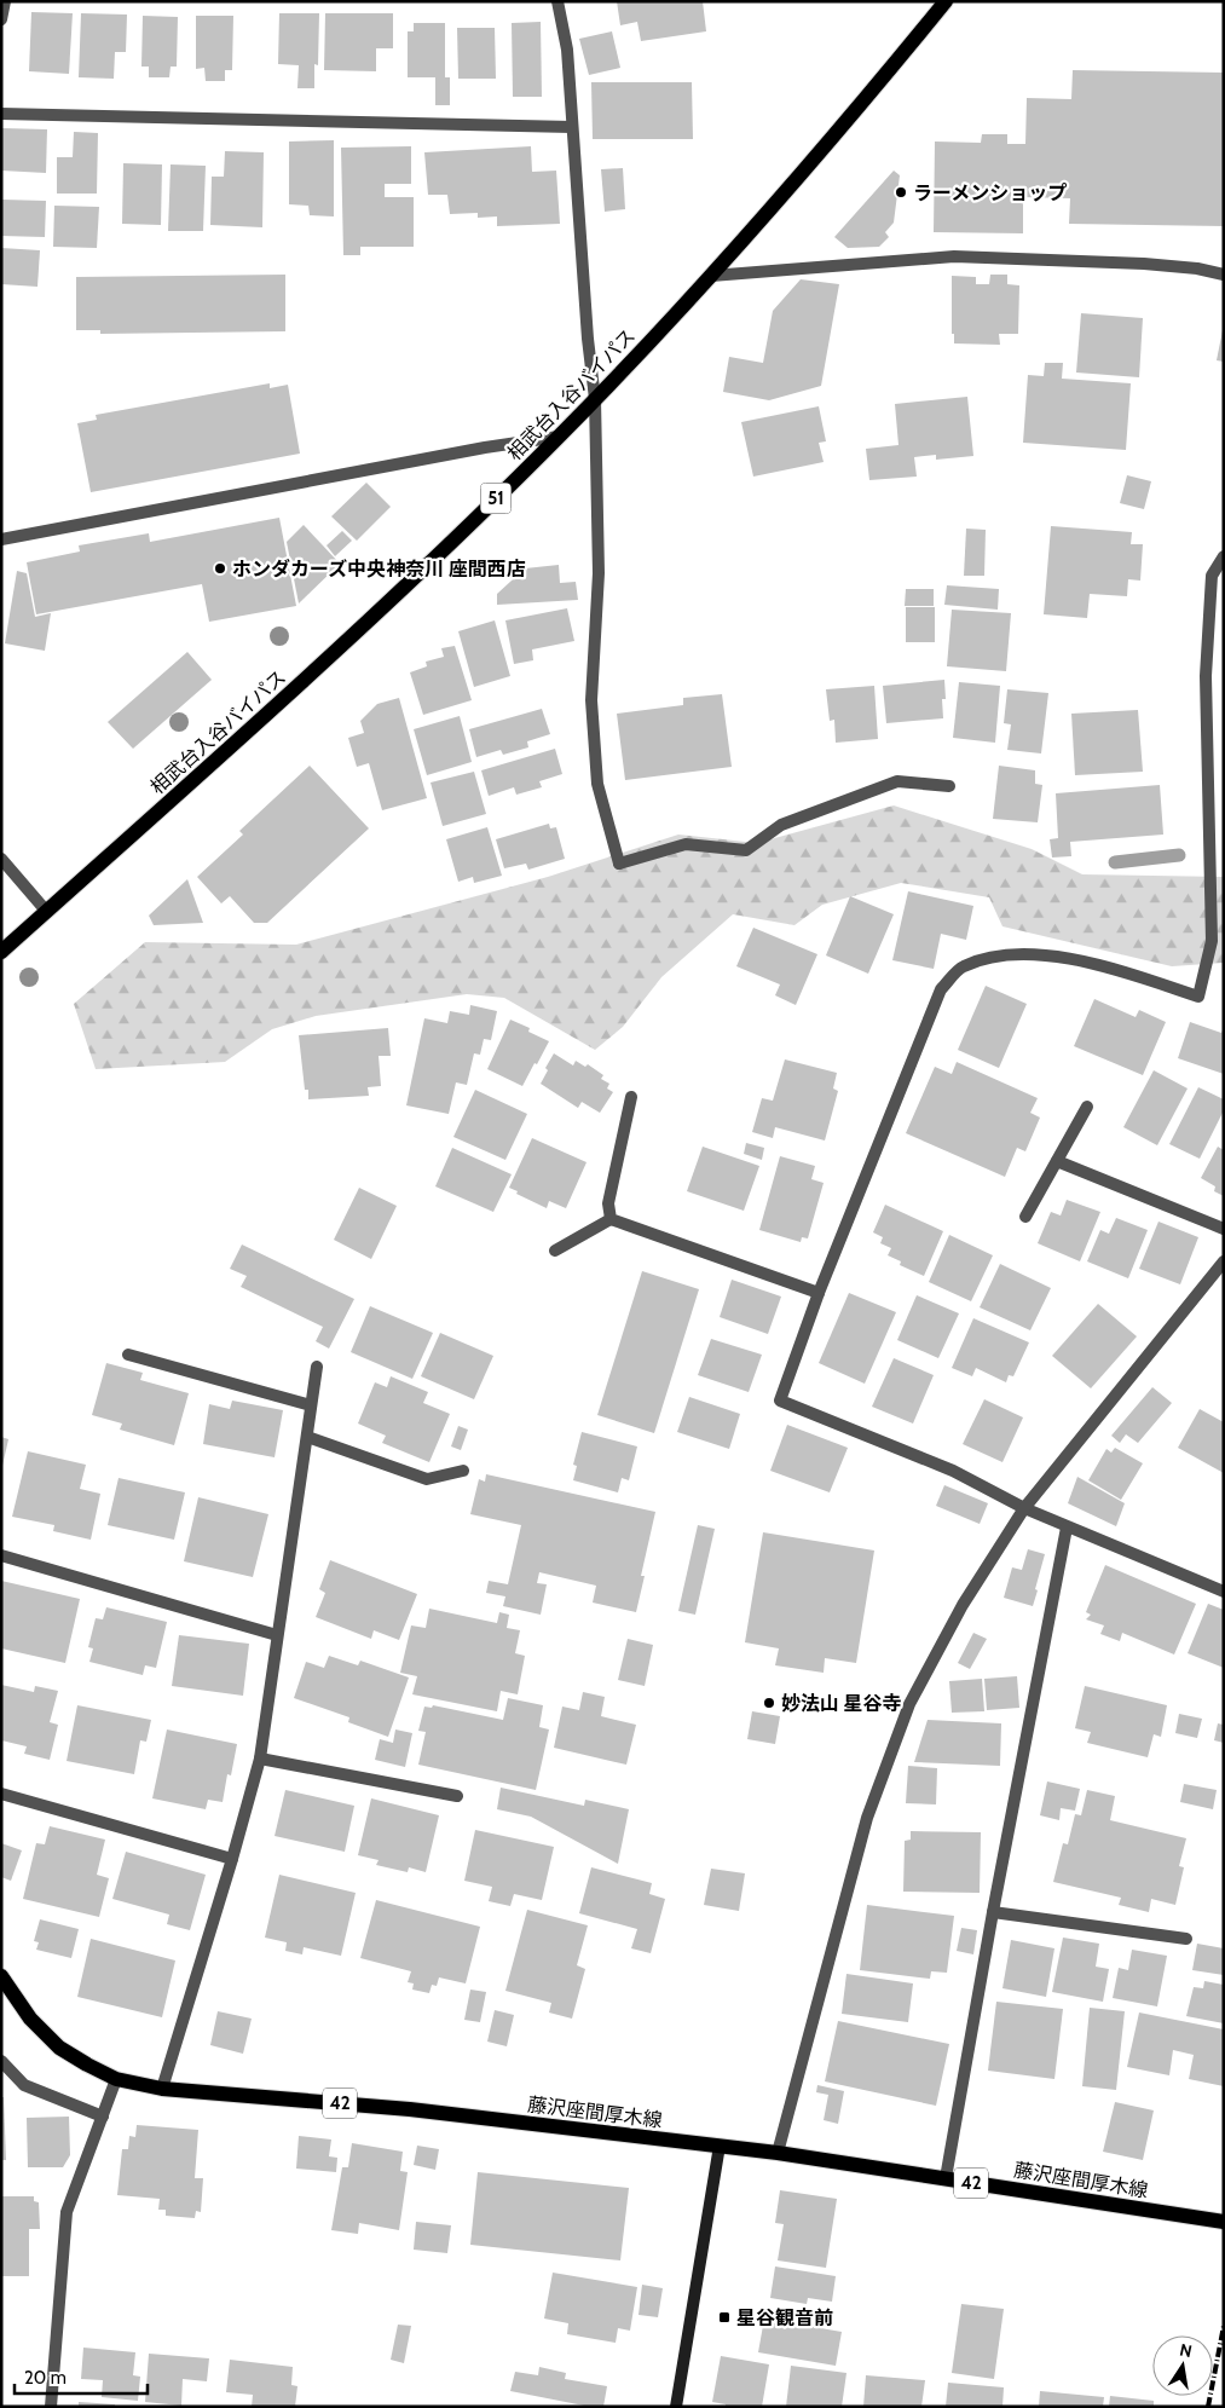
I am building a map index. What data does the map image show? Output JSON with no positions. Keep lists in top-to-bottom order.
{
  "streets": {
    "main road": [
      "相武台入谷バイパス",
      "51",
      "42",
      "藤沢座間厚木線"
    ]
  },
  "places": {
    "other": ["ラーメンショップ", "ホンダカーズ中央神奈川 座間西店", "妙法山 星谷寺"],
    "transit": ["星谷観音前"]
  },
  "scale_bar": "20 m",
  "north": "top"
}
